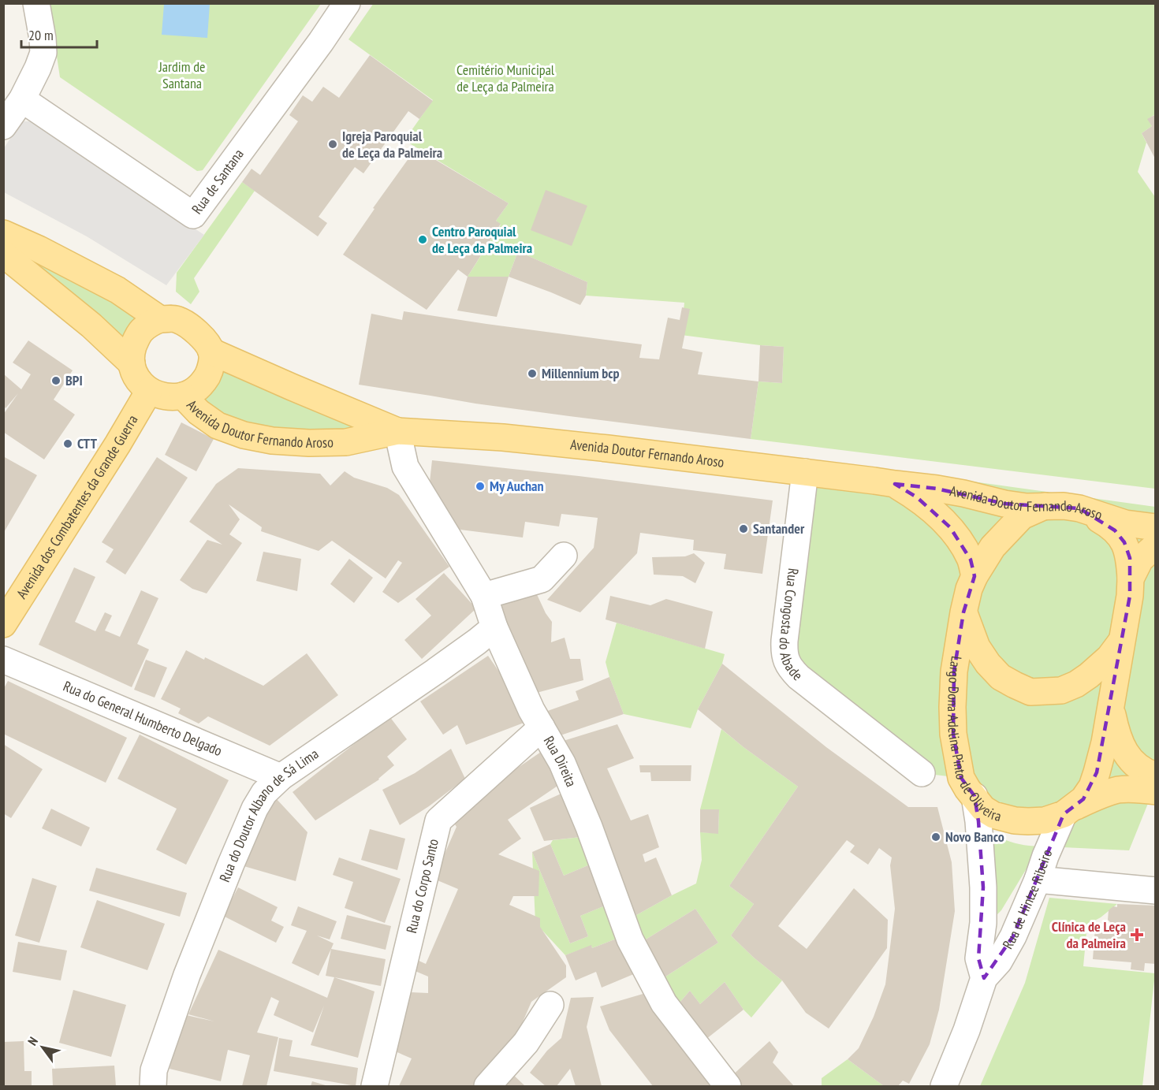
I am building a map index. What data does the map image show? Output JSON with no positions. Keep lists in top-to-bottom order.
{
  "streets": {
    "main road": ["Avenida Doutor Fernando Aroso", "Avenida dos Combatentes da Grande Guerra", "Largo Dona Adelina Pinto de Oliveira"],
    "street": [
      "Rua de Santana",
      "Rua Congosta do Abade",
      "Rua do General Humberto Delgado",
      "Rua Direita",
      "Rua do Doutor Albano de Sá Lima",
      "Rua do Corpo Santo",
      "Rua de Hintze Ribeiro"
    ]
  },
  "crossings": [
    ["Avenida Doutor Fernando Aroso", "Avenida dos Combatentes da Grande Guerra"],
    ["Avenida Doutor Fernando Aroso", "Rua Congosta do Abade"],
    ["Avenida Doutor Fernando Aroso", "Largo Dona Adelina Pinto de Oliveira"],
    ["Avenida Doutor Fernando Aroso", "Rua Direita"],
    ["Rua do General Humberto Delgado", "Rua do Doutor Albano de Sá Lima"],
    ["Largo Dona Adelina Pinto de Oliveira", "Rua de Hintze Ribeiro"],
    ["Rua Direita", "Rua do Doutor Albano de Sá Lima"],
    ["Rua Direita", "Rua do Corpo Santo"]
  ],
  "parks": ["Jardim de Santana", "Cemitério Municipal de Leça da Palmeira"],
  "places": {
    "other": [
      "Igreja Paroquial de Leça da Palmeira",
      "Centro Paroquial de Leça da Palmeira",
      "Millennium bcp",
      "BPI",
      "CTT",
      "My Auchan",
      "Santander",
      "Novo Banco"
    ],
    "health": ["Clínica de Leça da Palmeira"]
  },
  "scale_bar": "20 m",
  "north": "top left"
}
